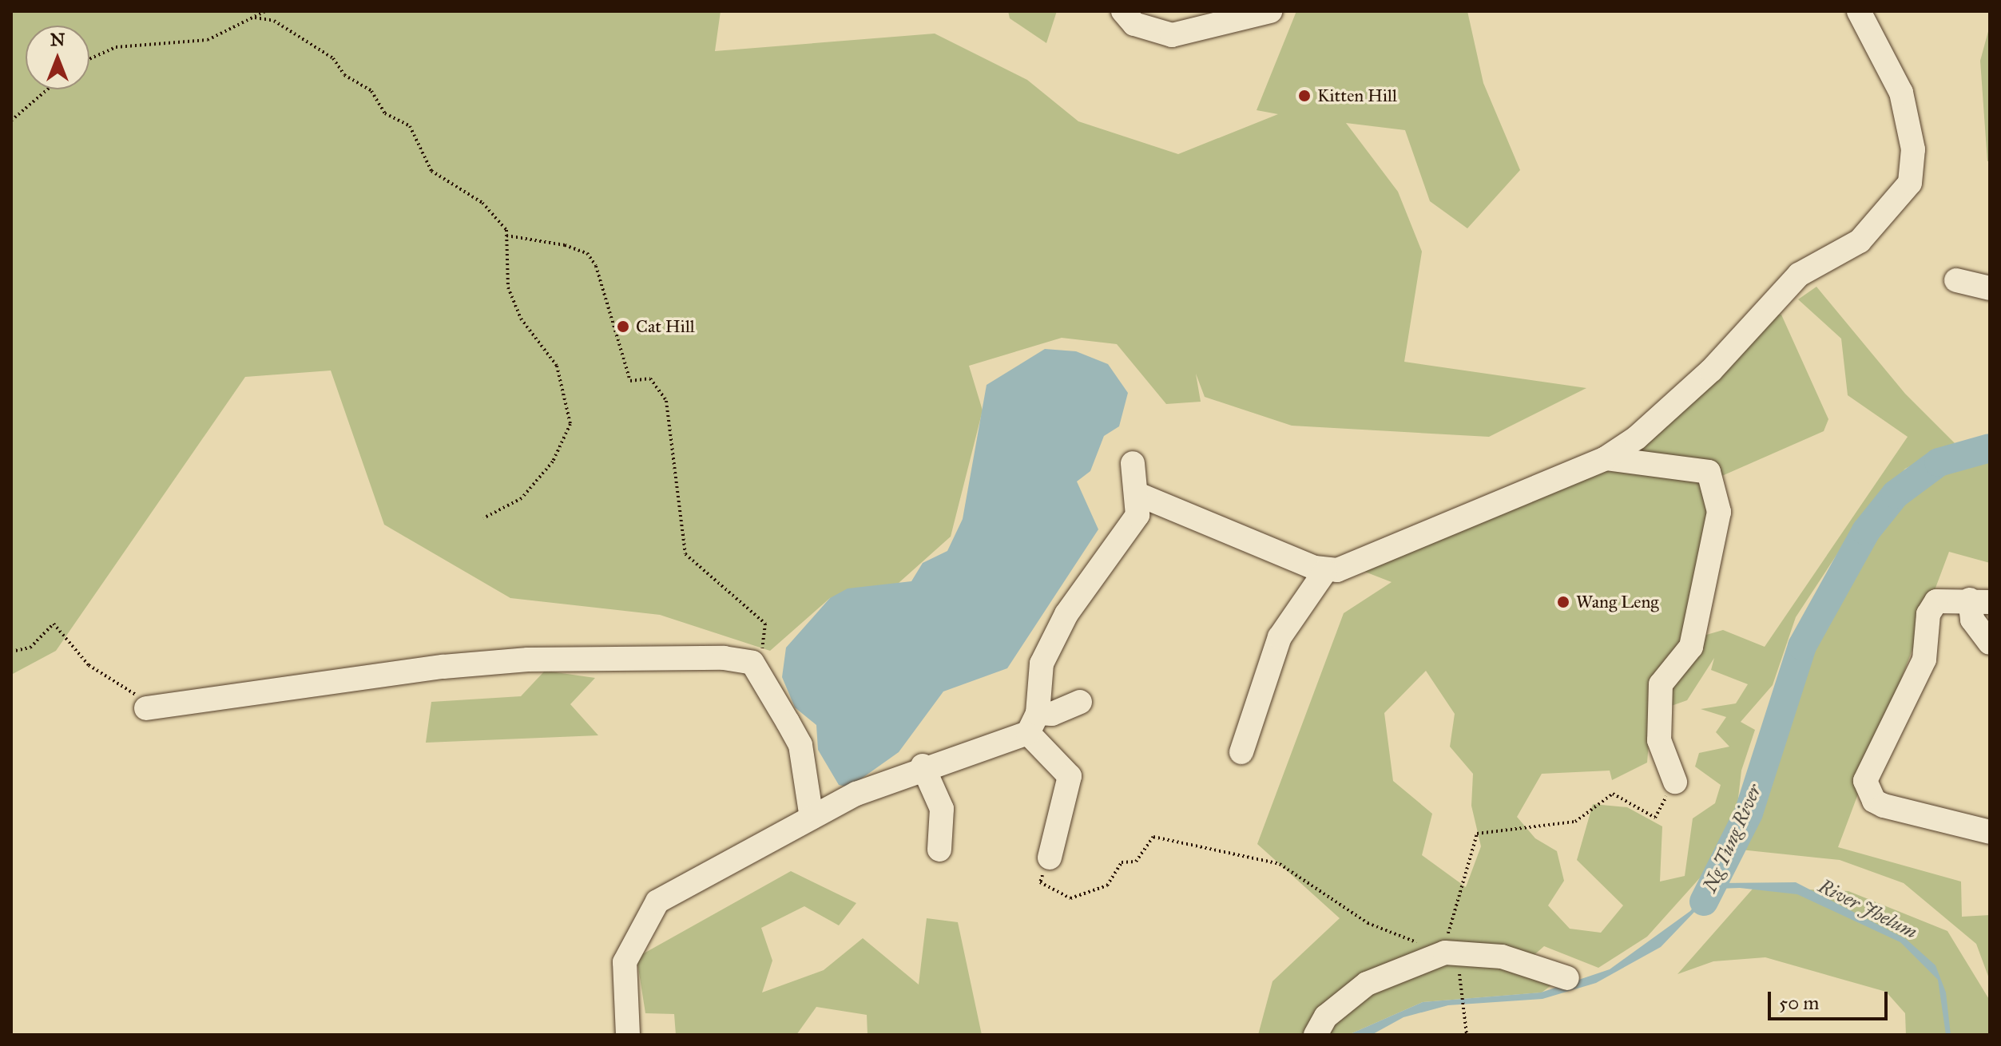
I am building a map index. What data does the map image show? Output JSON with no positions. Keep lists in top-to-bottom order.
{
  "water": ["Ng Tung River", "River Jhelum"],
  "places": ["Kitten Hill", "Cat Hill", "Wang Leng"],
  "scale_bar": "50 m",
  "north": "top"
}
